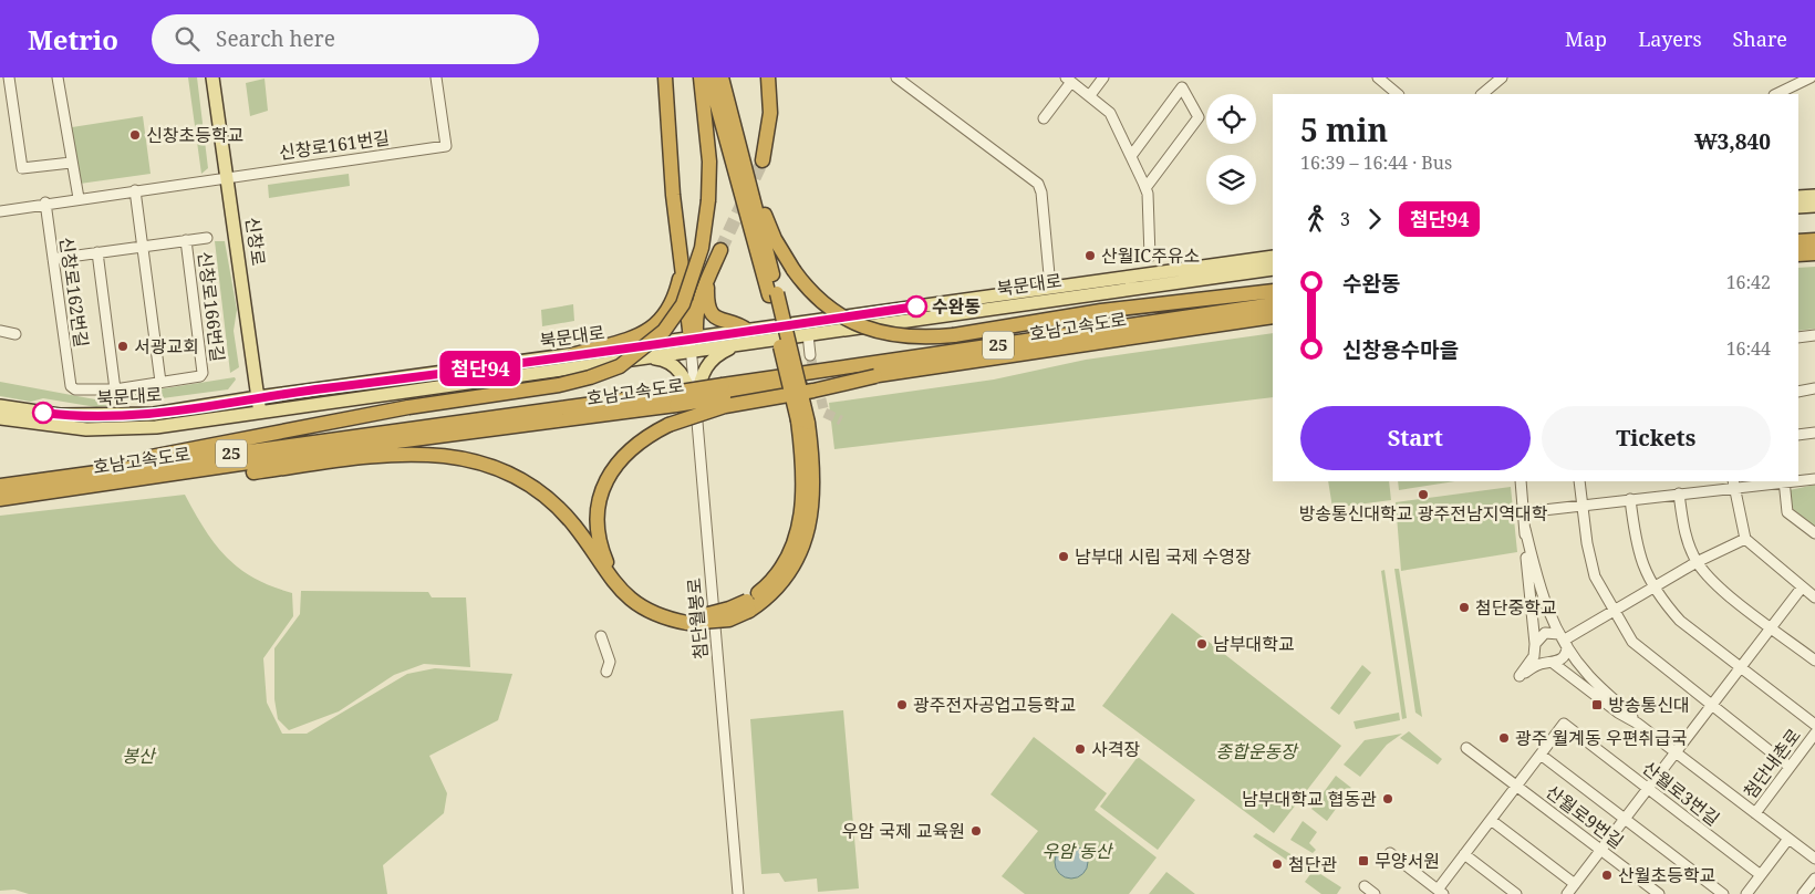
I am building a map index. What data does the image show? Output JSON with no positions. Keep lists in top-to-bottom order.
{
  "streets": {
    "highway": ["호남고속도로", "25"],
    "main road": ["신창로", "북문대로"],
    "street": [
      "신창로161번길",
      "신창로162번길",
      "신창로166번길",
      "첨단월봉로",
      "첨단내촌로",
      "산월로3번길",
      "산월로9번길"
    ]
  },
  "crossings": [
    ["신창로161번길", "신창로"],
    ["신창로", "북문대로"],
    ["북문대로", "첨단월봉로"],
    ["신창로162번길", "신창로166번길"],
    ["산월로3번길", "산월로9번길"]
  ],
  "parks": ["종합운동장", "봉산", "우암 동산"],
  "places": {
    "other": [
      "신창초등학교",
      "산월IC주유소",
      "수완동",
      "서광교회",
      "방송통신대학교 광주전남지역대학",
      "남부대 시립 국제 수영장",
      "첨단중학교",
      "남부대학교",
      "광주전자공업고등학교",
      "광주 월계동 우편취급국",
      "사격장",
      "남부대학교 협동관",
      "우암 국제 교육원",
      "첨단관",
      "산월초등학교"
    ],
    "transit": ["방송통신대", "무양서원"]
  },
  "lines": ["bus line 첨단94"],
  "page": {
    "header": "Metrio",
    "search": "Search here",
    "nav": ["Map", "Layers", "Share"],
    "on_map": "첨단94",
    "heading": ["5 min", "16:39 – 16:44 · Bus", "₩3,840"],
    "legs": ["3", "첨단94"],
    "list": [
      {
        "name": "수완동",
        "value": "16:42"
      },
      {
        "name": "신창용수마을",
        "value": "16:44"
      }
    ],
    "buttons": ["Start", "Tickets"]
  }
}
